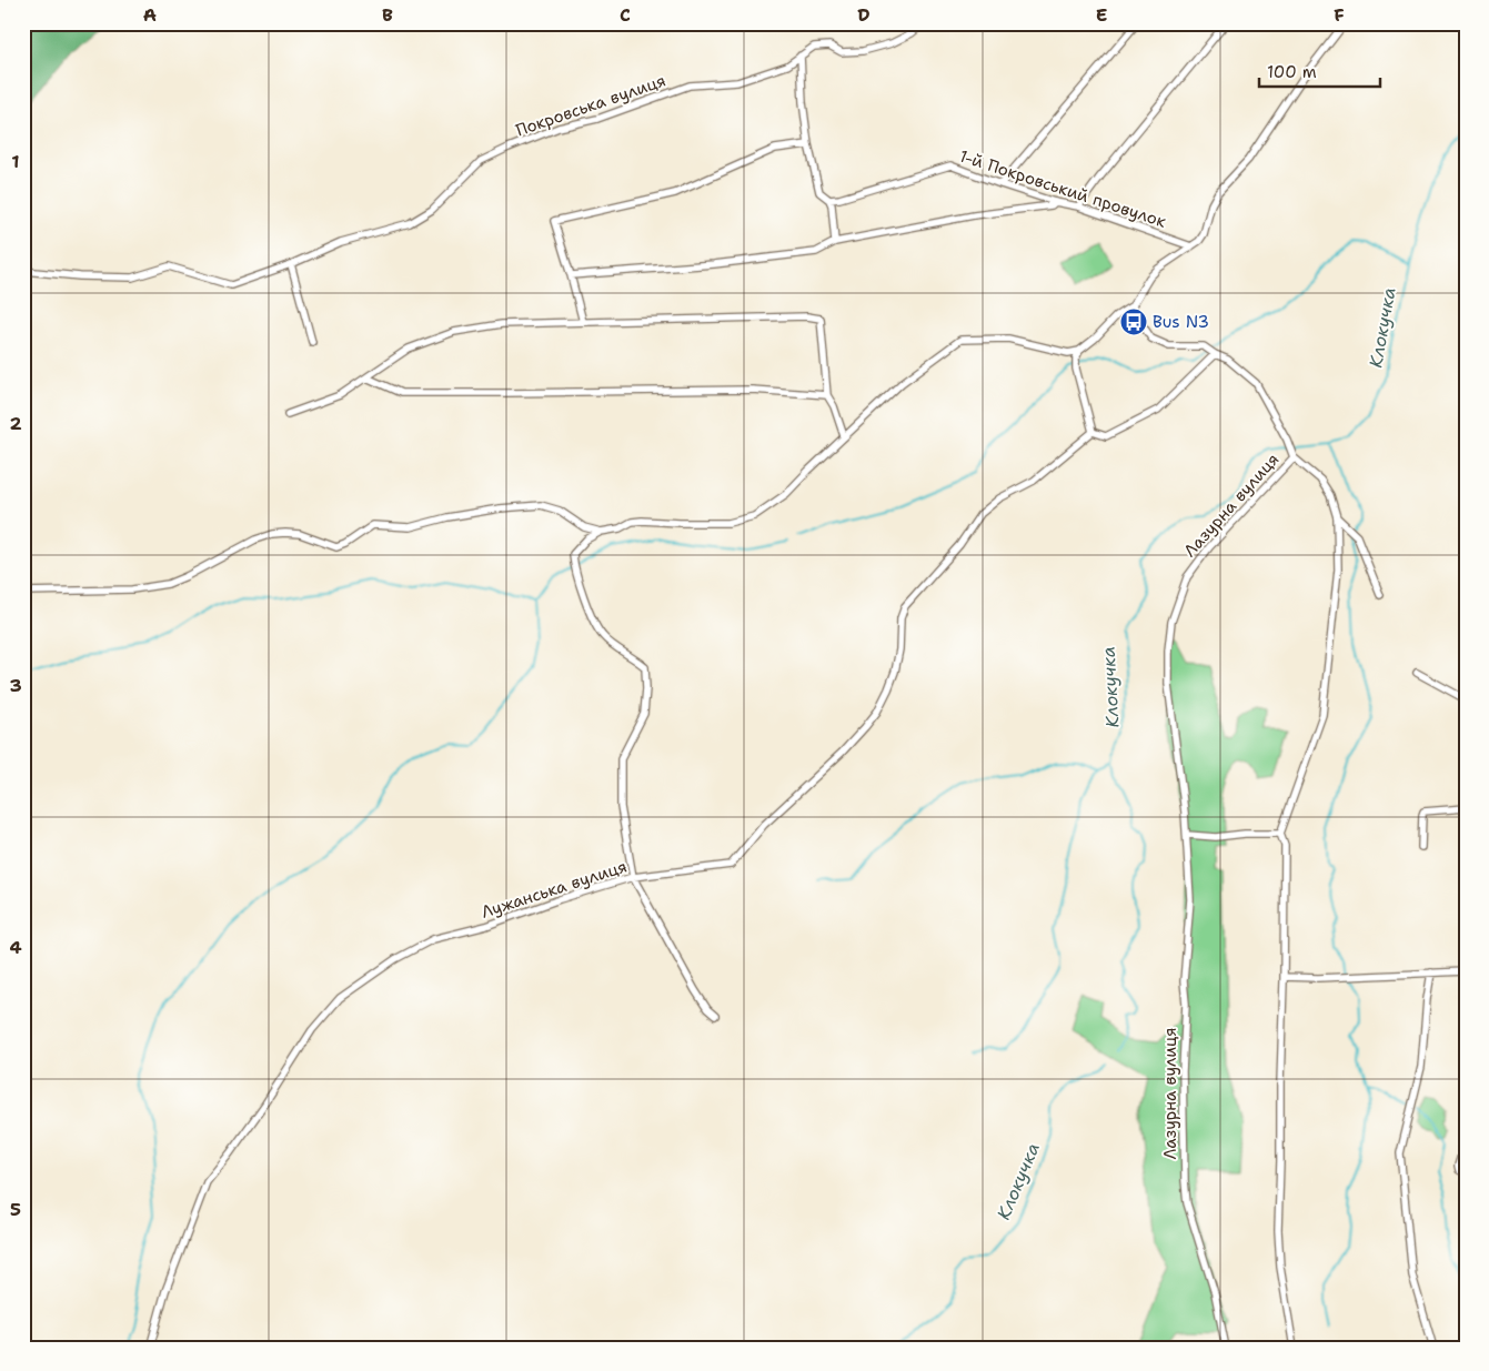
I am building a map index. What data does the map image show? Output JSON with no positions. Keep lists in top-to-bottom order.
{
  "streets": {
    "street": [
      "Покровська вулиця",
      "1-й Покровський провулок",
      "Лазурна вулиця",
      "Лужанська вулиця"
    ]
  },
  "water": ["Клокучка"],
  "places": {
    "bus stop": ["Bus N3"]
  },
  "scale_bar": "100 m",
  "grid": {
    "columns": [
      "A",
      "B",
      "C",
      "D",
      "E",
      "F"
    ],
    "rows": [
      "1",
      "2",
      "3",
      "4",
      "5"
    ]
  }
}
